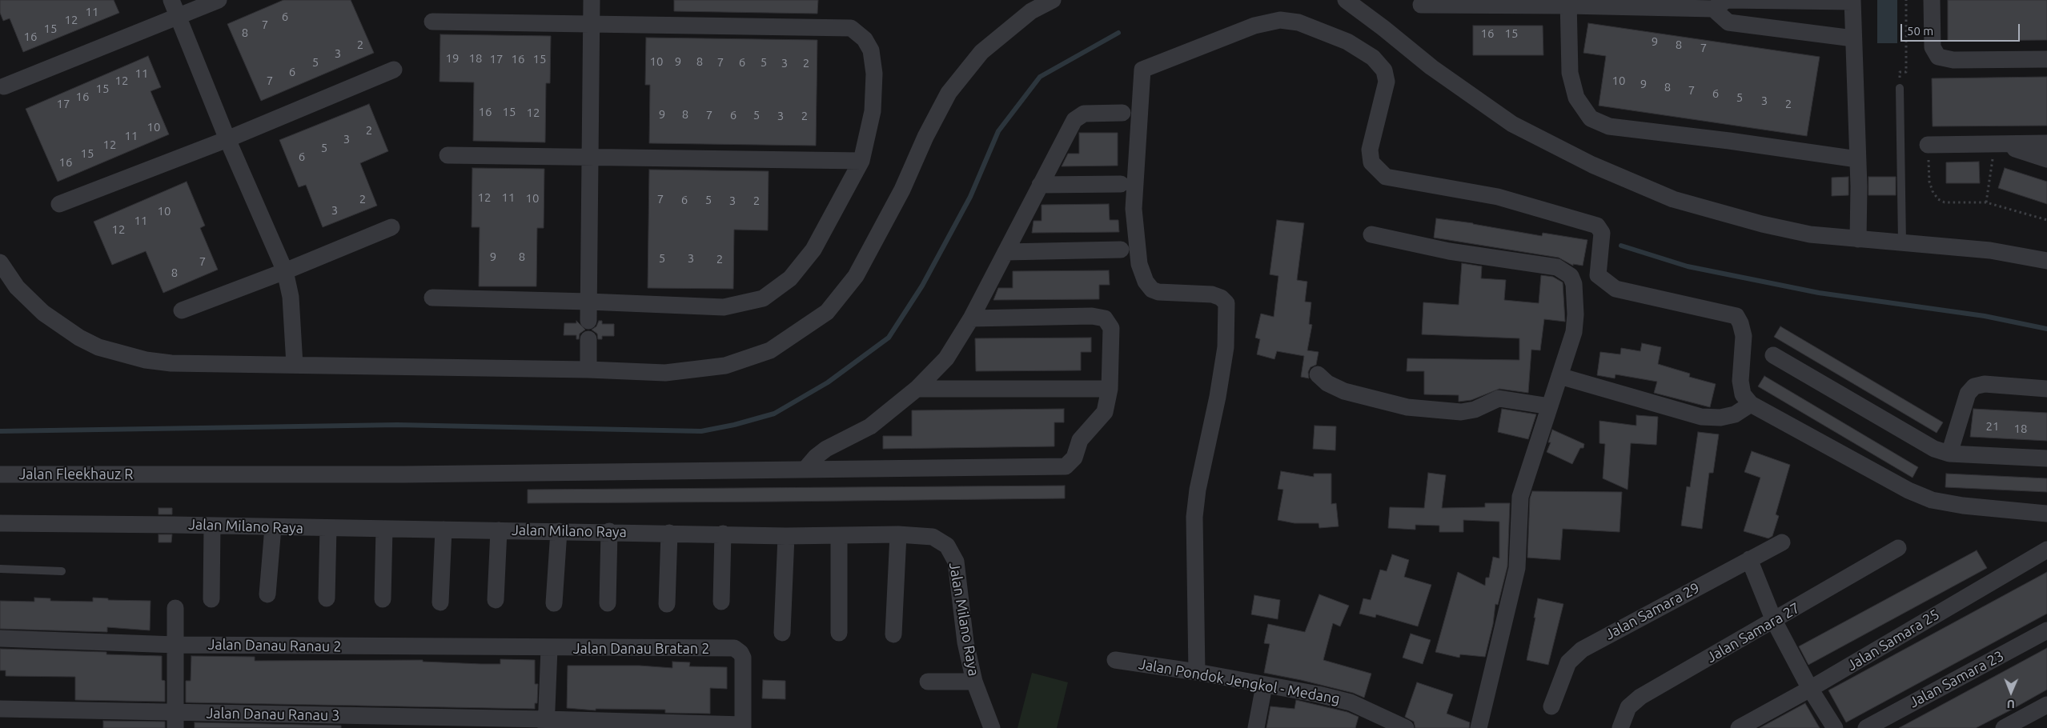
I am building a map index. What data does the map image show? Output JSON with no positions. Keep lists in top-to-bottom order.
{
  "streets": {
    "street": [
      "Jalan Fleekhauz R",
      "Jalan Milano Raya",
      "Jalan Samara 29",
      "Jalan Samara 27",
      "Jalan Samara 25",
      "Jalan Danau Ranau 2",
      "Jalan Danau Bratan 2",
      "Jalan Samara 23",
      "Jalan Pondok Jengkol - Medang",
      "Jalan Danau Ranau 3"
    ]
  },
  "crossings": [
    ["Jalan Danau Ranau 2", "Jalan Danau Bratan 2"],
    ["Jalan Danau Bratan 2", "Jalan Danau Ranau 3"]
  ],
  "house_numbers": [
    "11",
    "6",
    "12",
    "7",
    "15",
    "8",
    "16",
    "15",
    "16",
    "9",
    "2",
    "8",
    "7",
    "3",
    "19",
    "18",
    "17",
    "16",
    "15",
    "10",
    "9",
    "8",
    "5",
    "7",
    "6",
    "5",
    "3",
    "2",
    "6",
    "11",
    "12",
    "7",
    "10",
    "9",
    "8",
    "15",
    "7",
    "6",
    "16",
    "5",
    "3",
    "17",
    "2",
    "16",
    "15",
    "12",
    "9",
    "8",
    "7",
    "6",
    "5",
    "3",
    "2",
    "10",
    "2",
    "11",
    "3",
    "12",
    "5",
    "15",
    "6",
    "16",
    "12",
    "11",
    "10",
    "2",
    "7",
    "6",
    "5",
    "3",
    "2",
    "3",
    "10",
    "11",
    "12",
    "9",
    "8",
    "5",
    "3",
    "2",
    "7",
    "8",
    "21",
    "18"
  ],
  "scale_bar": "50 m",
  "north": "bottom"
}
